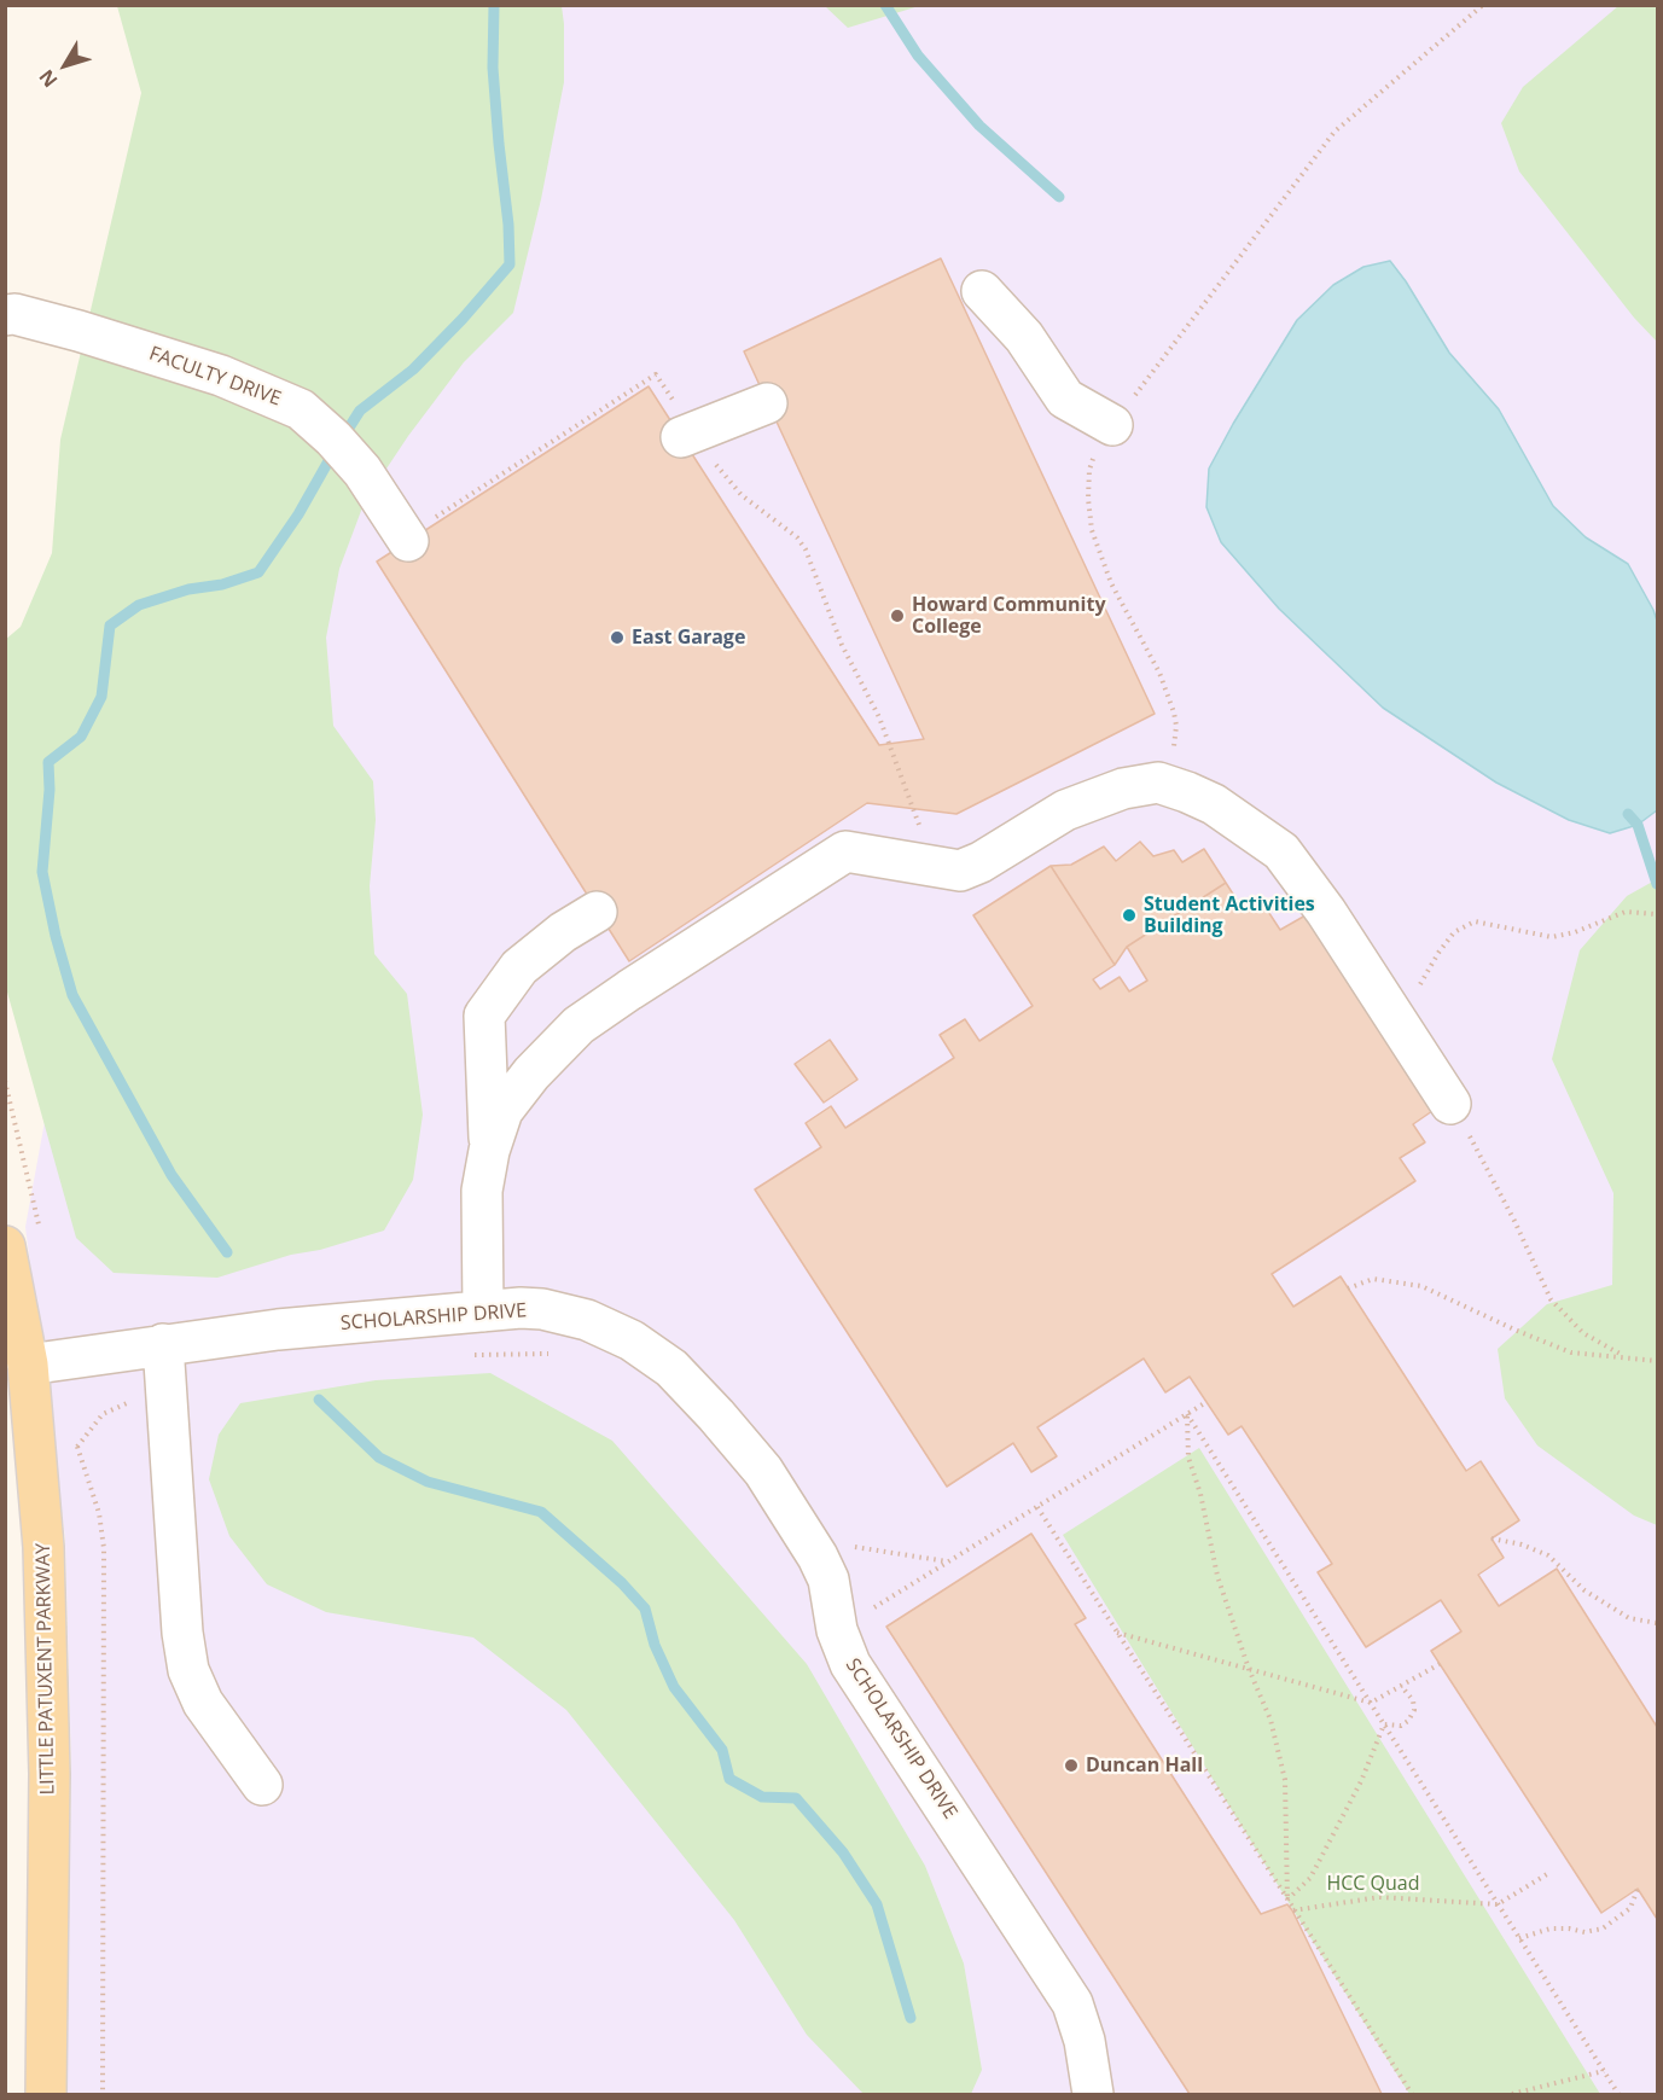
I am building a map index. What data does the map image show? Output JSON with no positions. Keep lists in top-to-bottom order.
{
  "streets": {
    "main road": ["LITTLE PATUXENT PARKWAY"],
    "street": ["FACULTY DRIVE", "SCHOLARSHIP DRIVE"]
  },
  "crossings": [
    ["SCHOLARSHIP DRIVE", "LITTLE PATUXENT PARKWAY"]
  ],
  "parks": ["HCC Quad"],
  "places": [
    "Howard Community College",
    "East Garage",
    "Student Activities Building",
    "Duncan Hall"
  ],
  "north": "bottom left"
}
